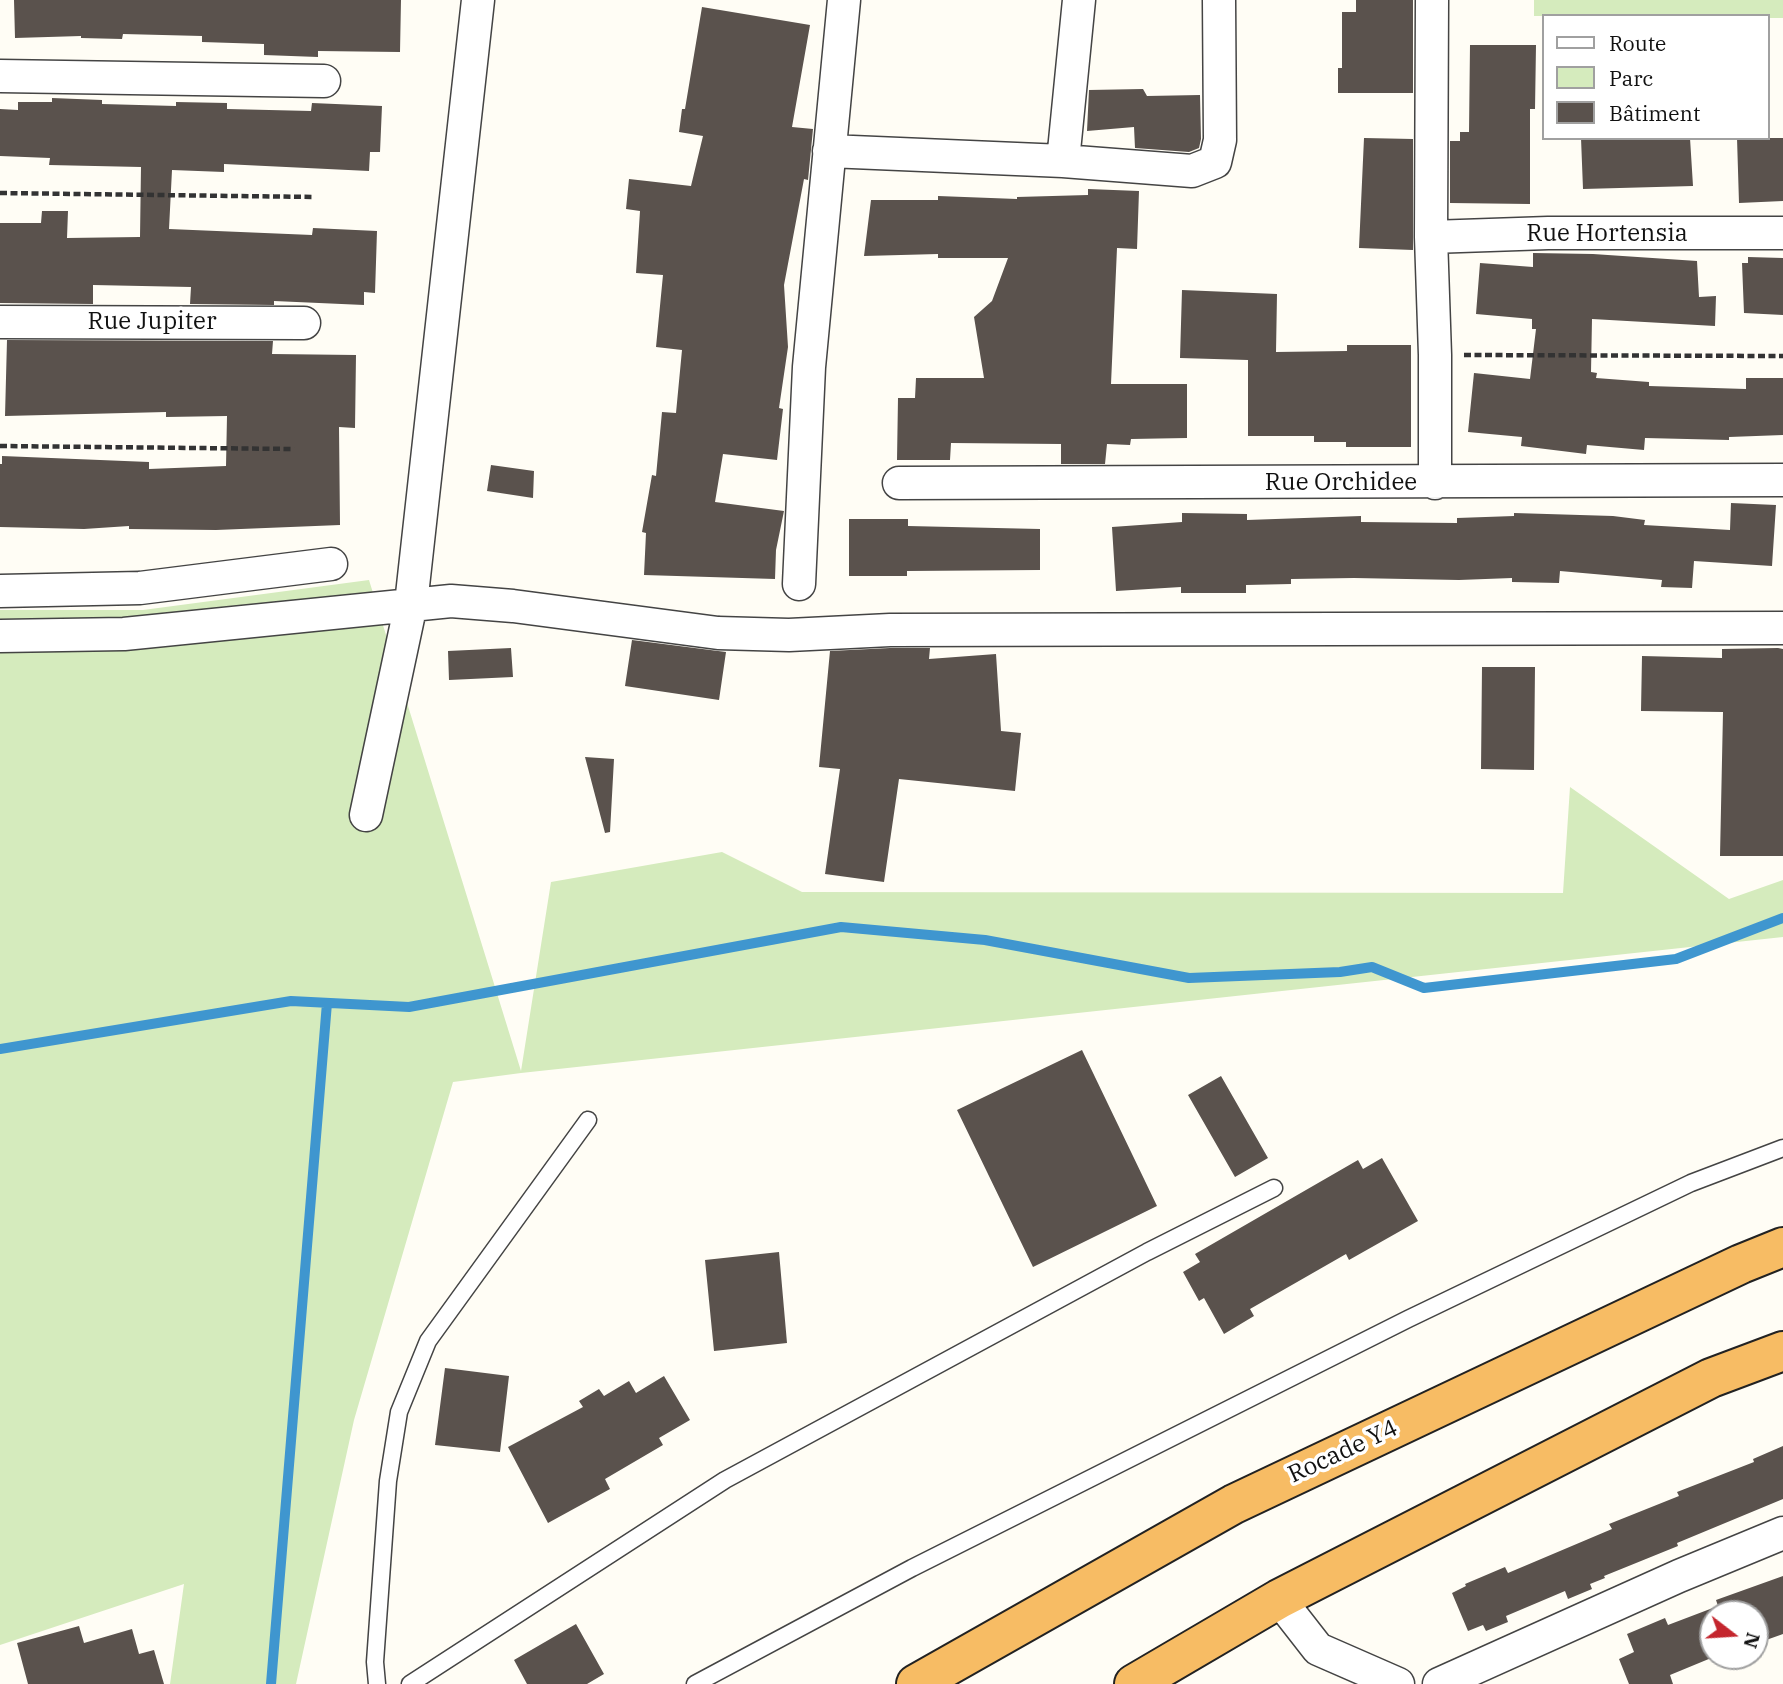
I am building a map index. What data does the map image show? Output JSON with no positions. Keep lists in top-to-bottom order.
{
  "streets": {
    "highway": ["Rocade Y4"],
    "street": ["Rue Hortensia", "Rue Jupiter", "Rue Orchidee"]
  },
  "legend": ["Route", "Parc", "Bâtiment"],
  "north": "right"
}
